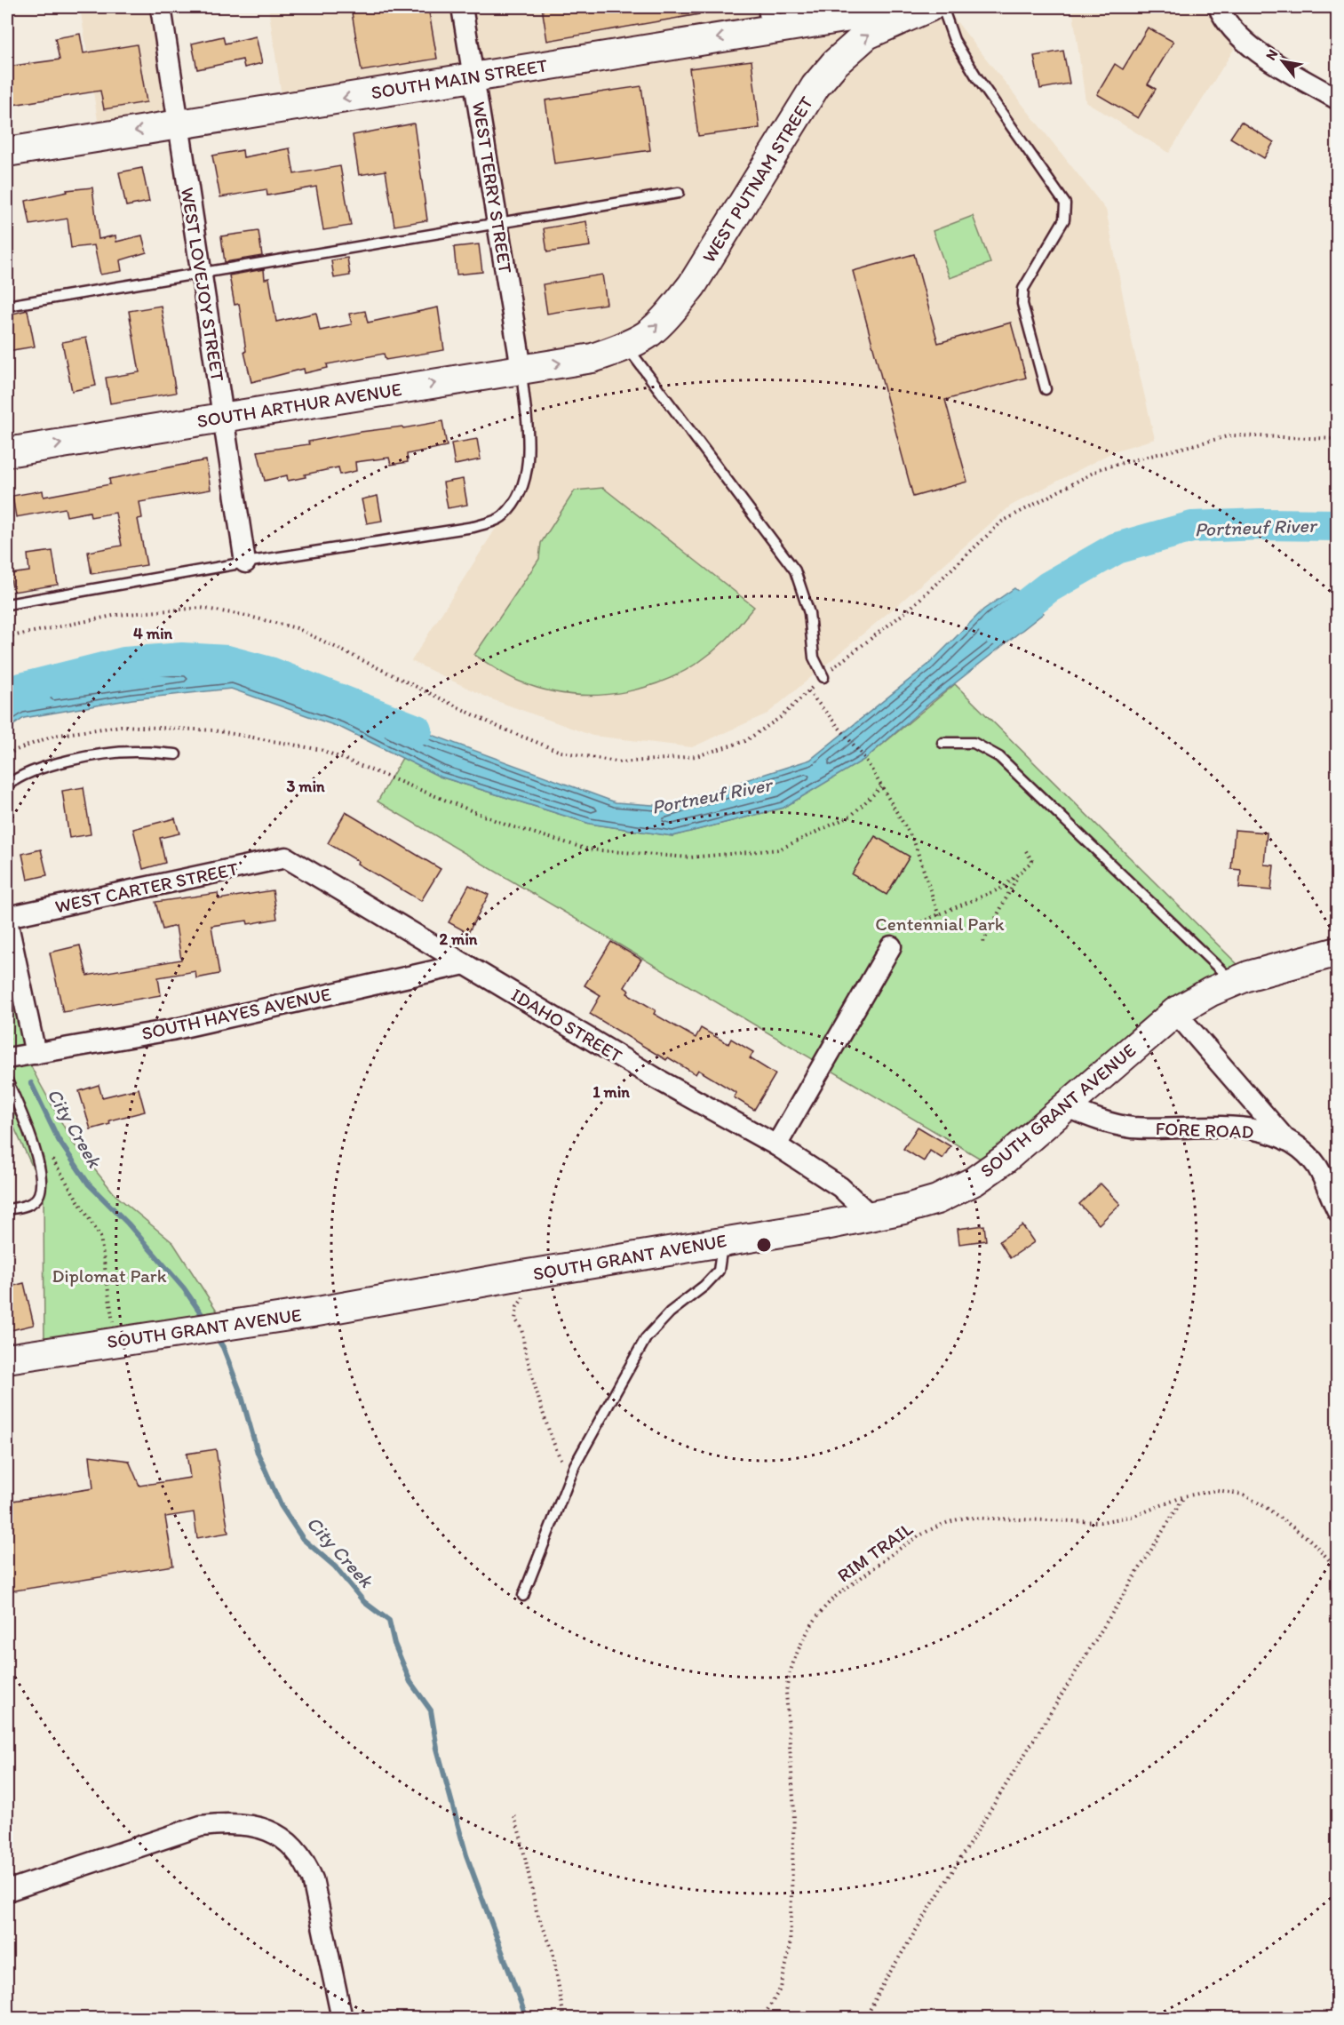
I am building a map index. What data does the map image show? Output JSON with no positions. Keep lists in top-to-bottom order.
{
  "streets": {
    "main road": [
      "SOUTH MAIN STREET",
      "WEST PUTNAM STREET",
      "SOUTH ARTHUR AVENUE",
      "SOUTH GRANT AVENUE"
    ],
    "street": [
      "WEST TERRY STREET",
      "WEST LOVEJOY STREET",
      "WEST CARTER STREET",
      "SOUTH HAYES AVENUE",
      "IDAHO STREET",
      "FORE ROAD"
    ],
    "path": ["RIM TRAIL"]
  },
  "crossings": [
    ["SOUTH MAIN STREET", "WEST TERRY STREET"],
    ["SOUTH MAIN STREET", "WEST LOVEJOY STREET"],
    ["WEST PUTNAM STREET", "SOUTH ARTHUR AVENUE"],
    ["WEST TERRY STREET", "SOUTH ARTHUR AVENUE"],
    ["WEST LOVEJOY STREET", "SOUTH ARTHUR AVENUE"],
    ["WEST CARTER STREET", "SOUTH HAYES AVENUE"],
    ["WEST CARTER STREET", "IDAHO STREET"],
    ["SOUTH HAYES AVENUE", "IDAHO STREET"],
    ["IDAHO STREET", "SOUTH GRANT AVENUE"],
    ["SOUTH GRANT AVENUE", "FORE ROAD"]
  ],
  "one_way": ["SOUTH MAIN STREET", "WEST PUTNAM STREET", "SOUTH ARTHUR AVENUE"],
  "water": ["Portneuf River", "City Creek"],
  "parks": ["Centennial Park", "Diplomat Park"],
  "north": "top left",
  "rings": [
    "4 min",
    "3 min",
    "2 min",
    "1 min"
  ]
}
